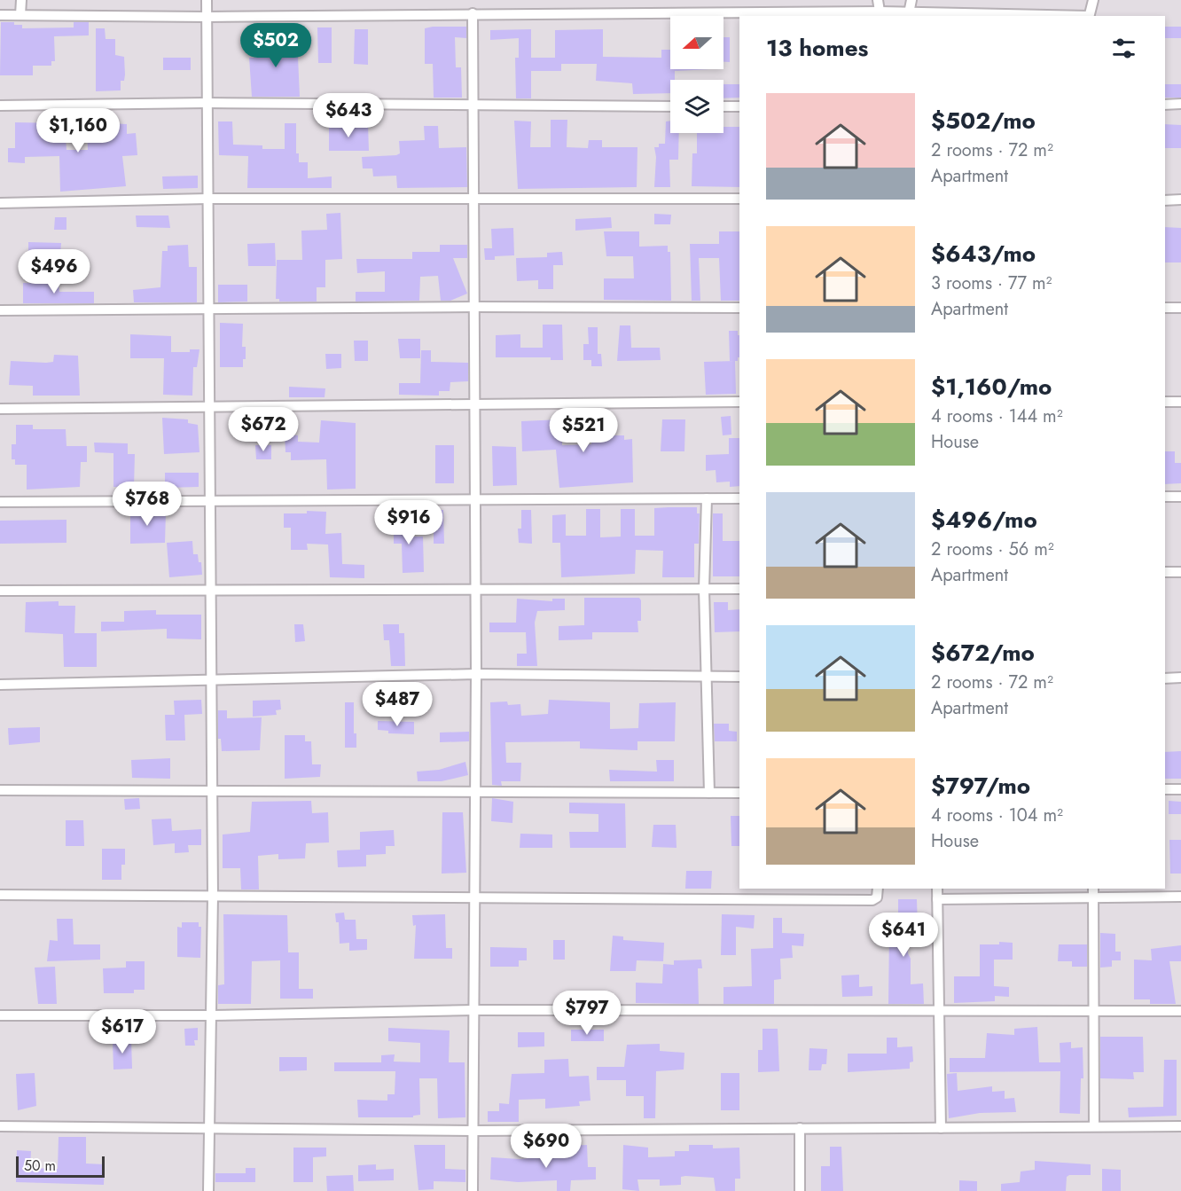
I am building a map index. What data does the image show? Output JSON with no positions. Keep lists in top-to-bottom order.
{
  "scale_bar": "50 m",
  "north": "left",
  "page": {
    "heading": "13 homes",
    "price": [
      "$502",
      "$643",
      "$1,160",
      "$496",
      "$672",
      "$521",
      "$768",
      "$916",
      "$487",
      "$641",
      "$797",
      "$617",
      "$690"
    ],
    "list": [
      {
        "name": "$502/mo",
        "note": "2 rooms · 72 m² · Apartment"
      },
      {
        "name": "$643/mo",
        "note": "3 rooms · 77 m² · Apartment"
      },
      {
        "name": "$1,160/mo",
        "note": "4 rooms · 144 m² · House"
      },
      {
        "name": "$496/mo",
        "note": "2 rooms · 56 m² · Apartment"
      },
      {
        "name": "$672/mo",
        "note": "2 rooms · 72 m² · Apartment"
      },
      {
        "name": "$797/mo",
        "note": "4 rooms · 104 m² · House"
      }
    ],
    "scale": "50 m"
  }
}
